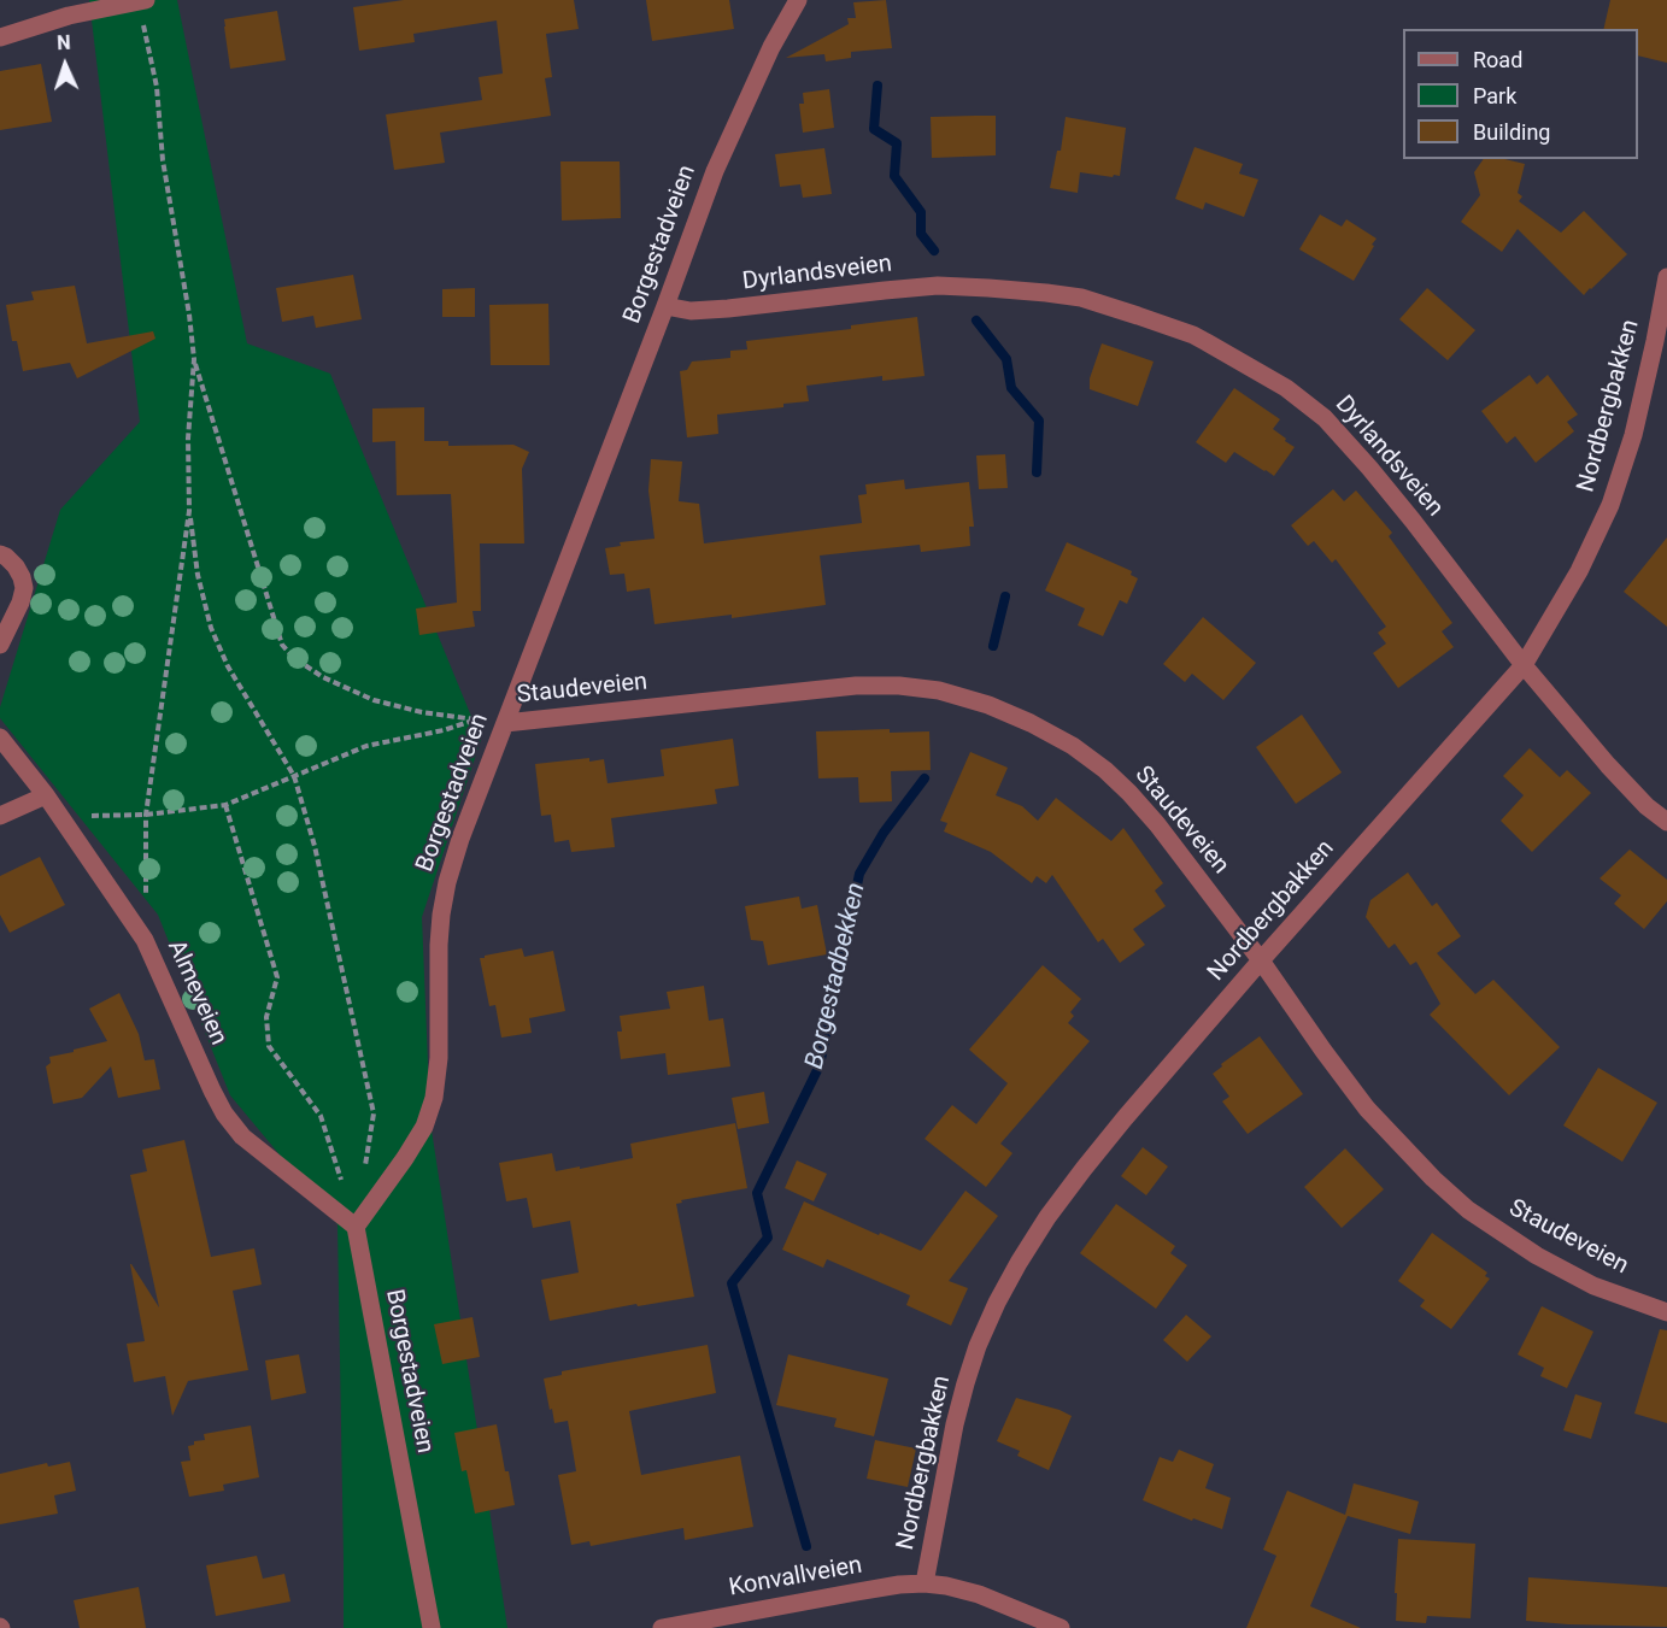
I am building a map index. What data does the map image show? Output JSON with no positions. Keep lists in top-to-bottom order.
{
  "streets": {
    "street": [
      "Borgestadveien",
      "Dyrlandsveien",
      "Nordbergbakken",
      "Staudeveien",
      "Almeveien",
      "Konvallveien"
    ]
  },
  "crossings": [
    ["Borgestadveien", "Dyrlandsveien"],
    ["Borgestadveien", "Staudeveien"],
    ["Borgestadveien", "Almeveien"],
    ["Dyrlandsveien", "Nordbergbakken"],
    ["Nordbergbakken", "Staudeveien"],
    ["Nordbergbakken", "Konvallveien"]
  ],
  "water": ["Borgestadbekken"],
  "legend": ["Road", "Park", "Building"],
  "north": "top"
}
